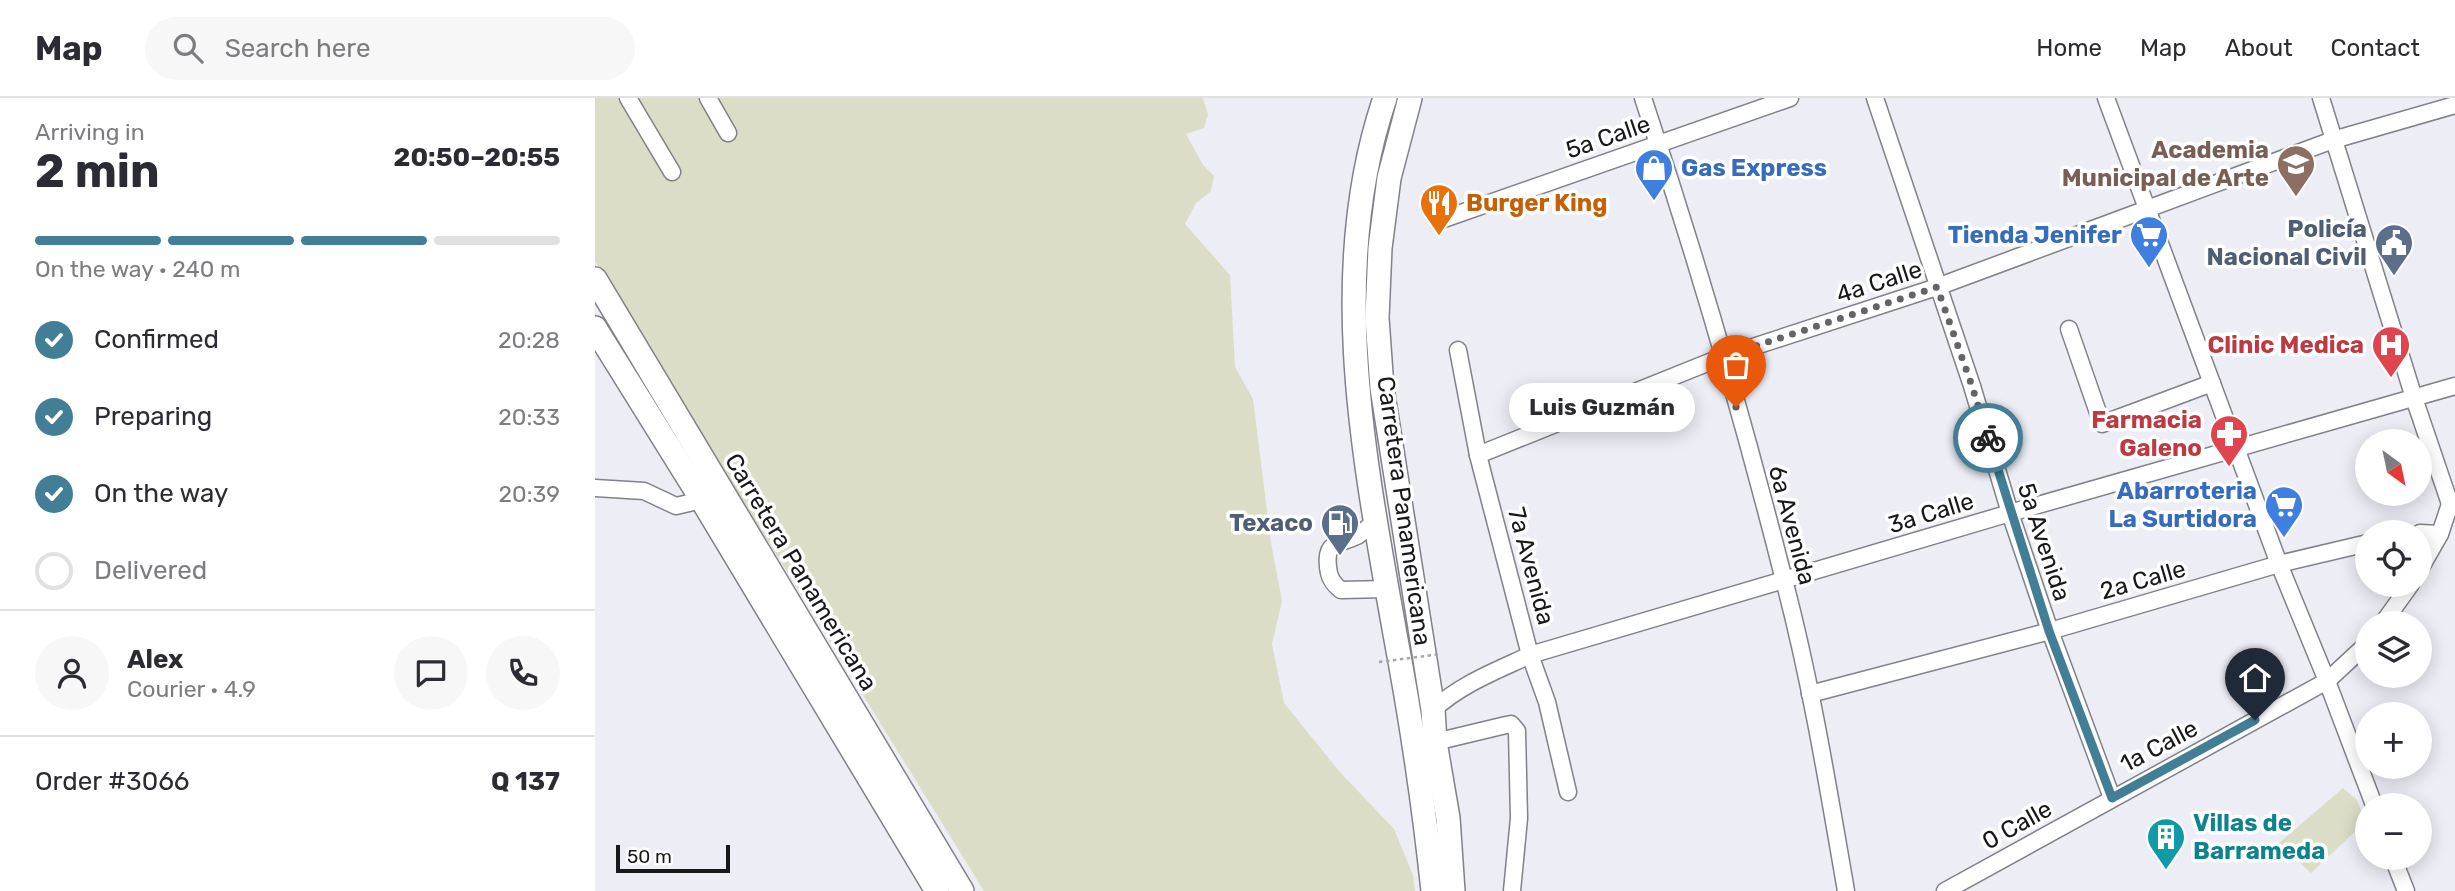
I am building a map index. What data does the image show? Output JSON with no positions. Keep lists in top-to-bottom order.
{
  "streets": {
    "highway": ["Carretera Panamericana"],
    "street": [
      "5a Calle",
      "4a Calle",
      "3a Calle",
      "6a Avenida",
      "5a Avenida",
      "7a Avenida",
      "2a Calle",
      "1a Calle",
      "0 Calle"
    ]
  },
  "crossings": [
    ["5a Calle", "6a Avenida"],
    ["4a Calle", "6a Avenida"],
    ["4a Calle", "5a Avenida"],
    ["4a Calle", "7a Avenida"],
    ["Carretera Panamericana", "3a Calle"],
    ["3a Calle", "6a Avenida"],
    ["3a Calle", "5a Avenida"],
    ["3a Calle", "7a Avenida"],
    ["6a Avenida", "2a Calle"],
    ["5a Avenida", "2a Calle"],
    ["5a Avenida", "1a Calle"],
    ["5a Avenida", "0 Calle"],
    ["1a Calle", "0 Calle"]
  ],
  "places": {
    "school or university": ["Academia Municipal de Arte"],
    "shop": ["Gas Express"],
    "restaurant": ["Burger King"],
    "supermarket": ["Tienda Jenifer", "Abarroteria La Surtidora"],
    "public building": ["Policía Nacional Civil"],
    "hospital": ["Clinic Medica"],
    "other": ["Luis Guzmán"],
    "pharmacy": ["Farmacia Galeno"],
    "fuel station": ["Texaco"],
    "building": ["Villas de Barrameda"]
  },
  "scale_bar": "50 m",
  "north": "bottom right",
  "page": {
    "header": "Map",
    "search": "Search here",
    "nav": [
      "Home",
      "Map",
      "About",
      "Contact"
    ],
    "heading": ["2 min", "Arriving in", "20:50–20:55"],
    "panel": [
      "Alex",
      "Courier · 4.9",
      "Order #3066",
      "Q 137"
    ],
    "bar": "On the way · 240 m",
    "list": [
      ["Confirmed", "20:28"],
      ["Preparing", "20:33"],
      ["On the way", "20:39"],
      "Delivered"
    ],
    "bubble": "Luis Guzmán",
    "map_buttons": ["+", "−"],
    "scale": "50 m"
  }
}
